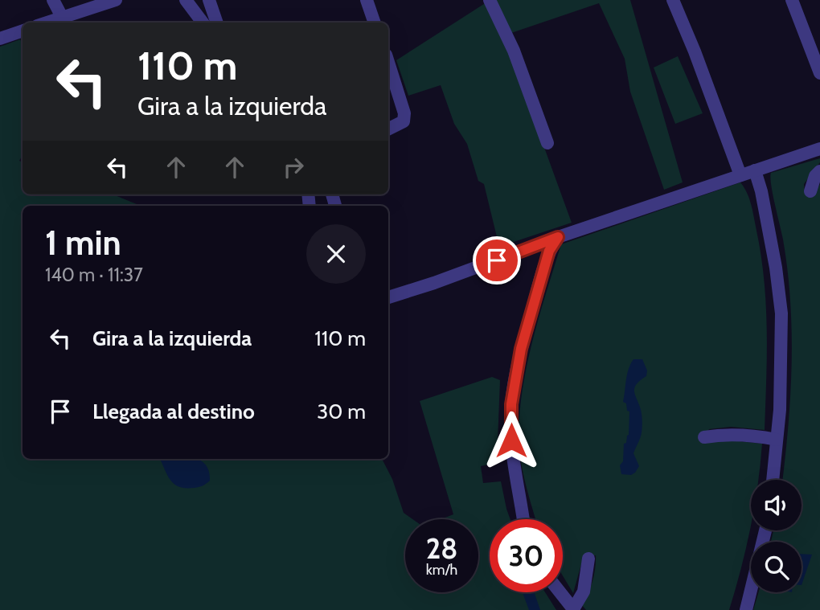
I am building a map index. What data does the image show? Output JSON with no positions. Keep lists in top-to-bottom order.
{
  "page": {
    "turn": ["110 m", "Gira a la izquierda"],
    "heading": ["1 min", "140 m · 11:37"],
    "list": [
      {
        "name": "Gira a la izquierda",
        "value": "110 m"
      },
      {
        "name": "Llegada al destino",
        "value": "30 m"
      }
    ],
    "speed": "28 km/h",
    "limit": "30"
  }
}
